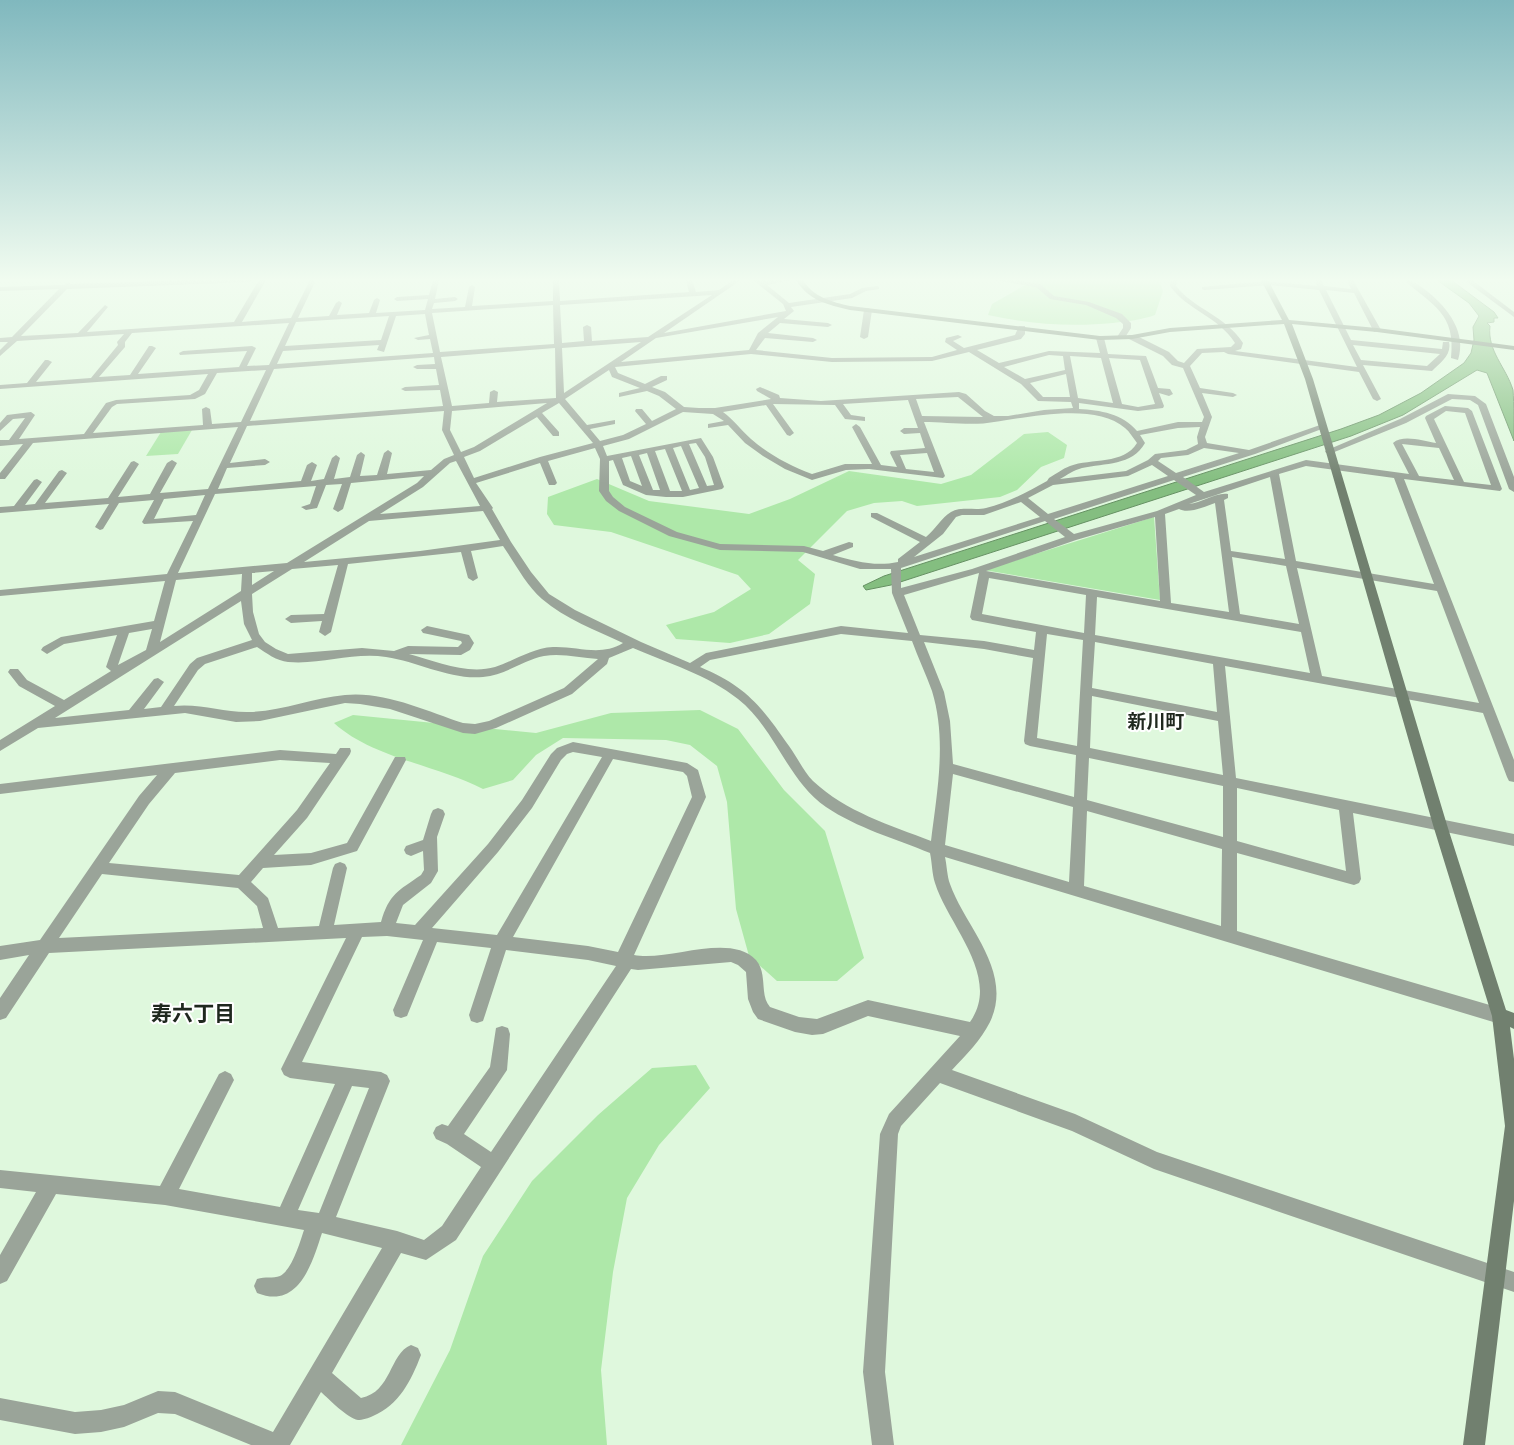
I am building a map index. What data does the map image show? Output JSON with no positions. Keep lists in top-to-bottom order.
{
  "districts": ["新川町", "寿六丁目"]
}
